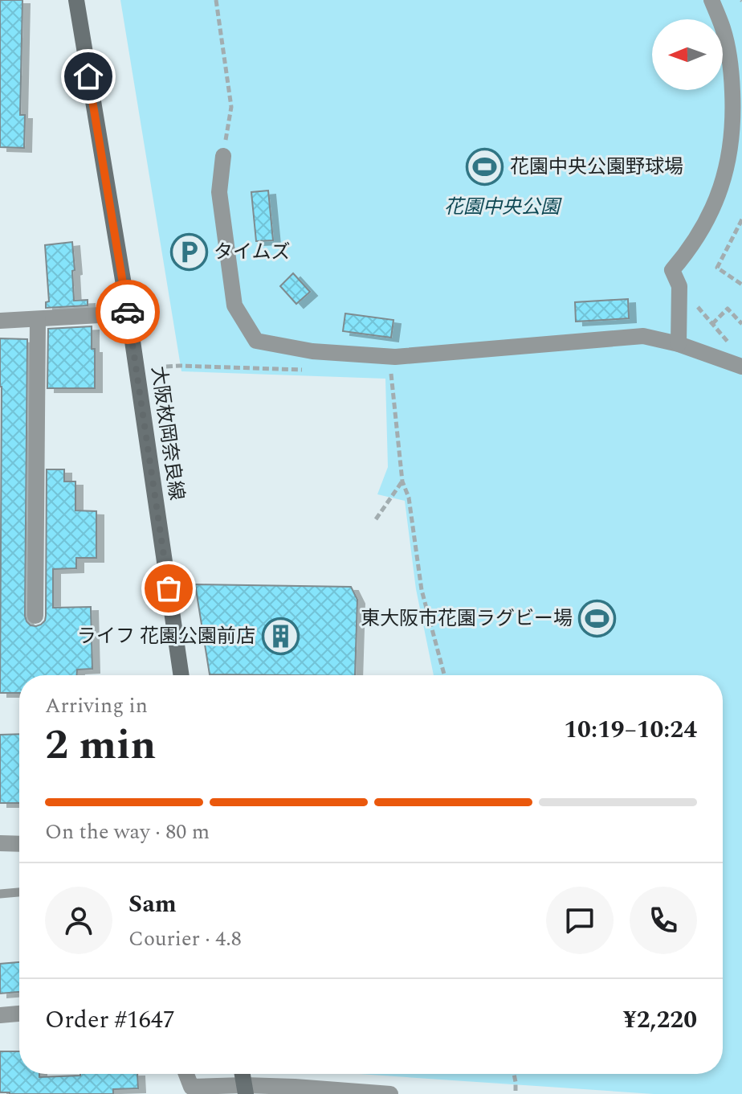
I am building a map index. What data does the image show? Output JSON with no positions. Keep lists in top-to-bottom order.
{
  "streets": {
    "main road": ["大阪枚岡奈良線"]
  },
  "parks": ["花園中央公園"],
  "places": {
    "sports": ["花園中央公園野球場", "東大阪市花園ラグビー場"],
    "parking": ["タイムズ"],
    "building": ["ライフ 花園公園前店"]
  },
  "north": "left",
  "page": {
    "heading": ["2 min", "Arriving in", "10:19–10:24"],
    "panel": [
      "Sam",
      "Courier · 4.8",
      "Order #1647",
      "¥2,220"
    ],
    "bar": "On the way · 80 m"
  }
}
